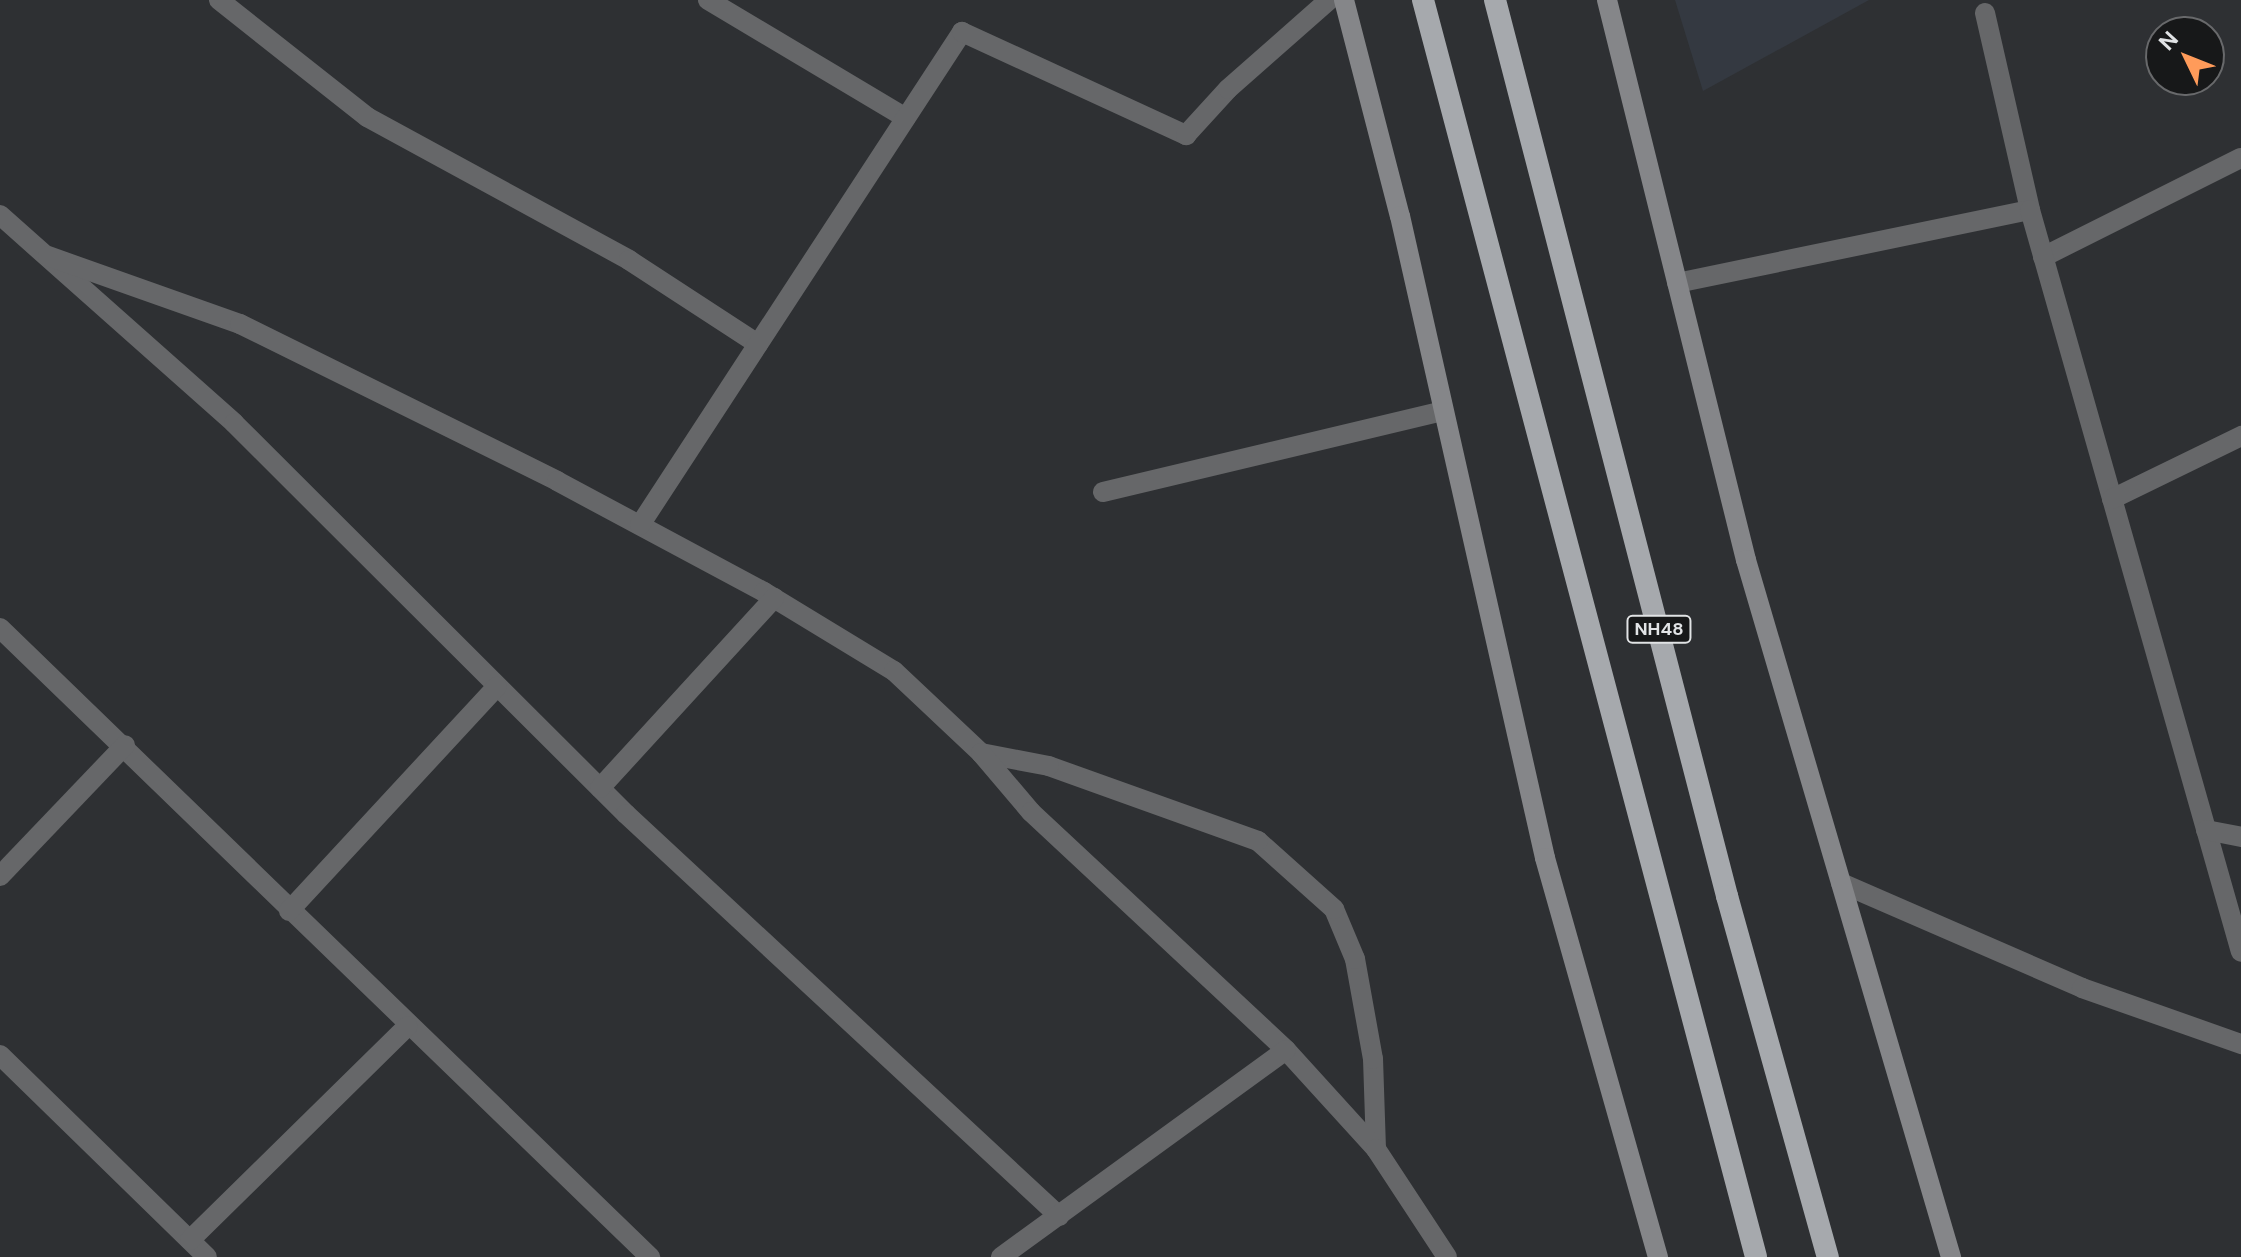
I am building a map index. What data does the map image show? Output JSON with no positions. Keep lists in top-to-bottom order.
{
  "streets": {
    "highway": ["NH48"]
  },
  "north": "top left"
}
